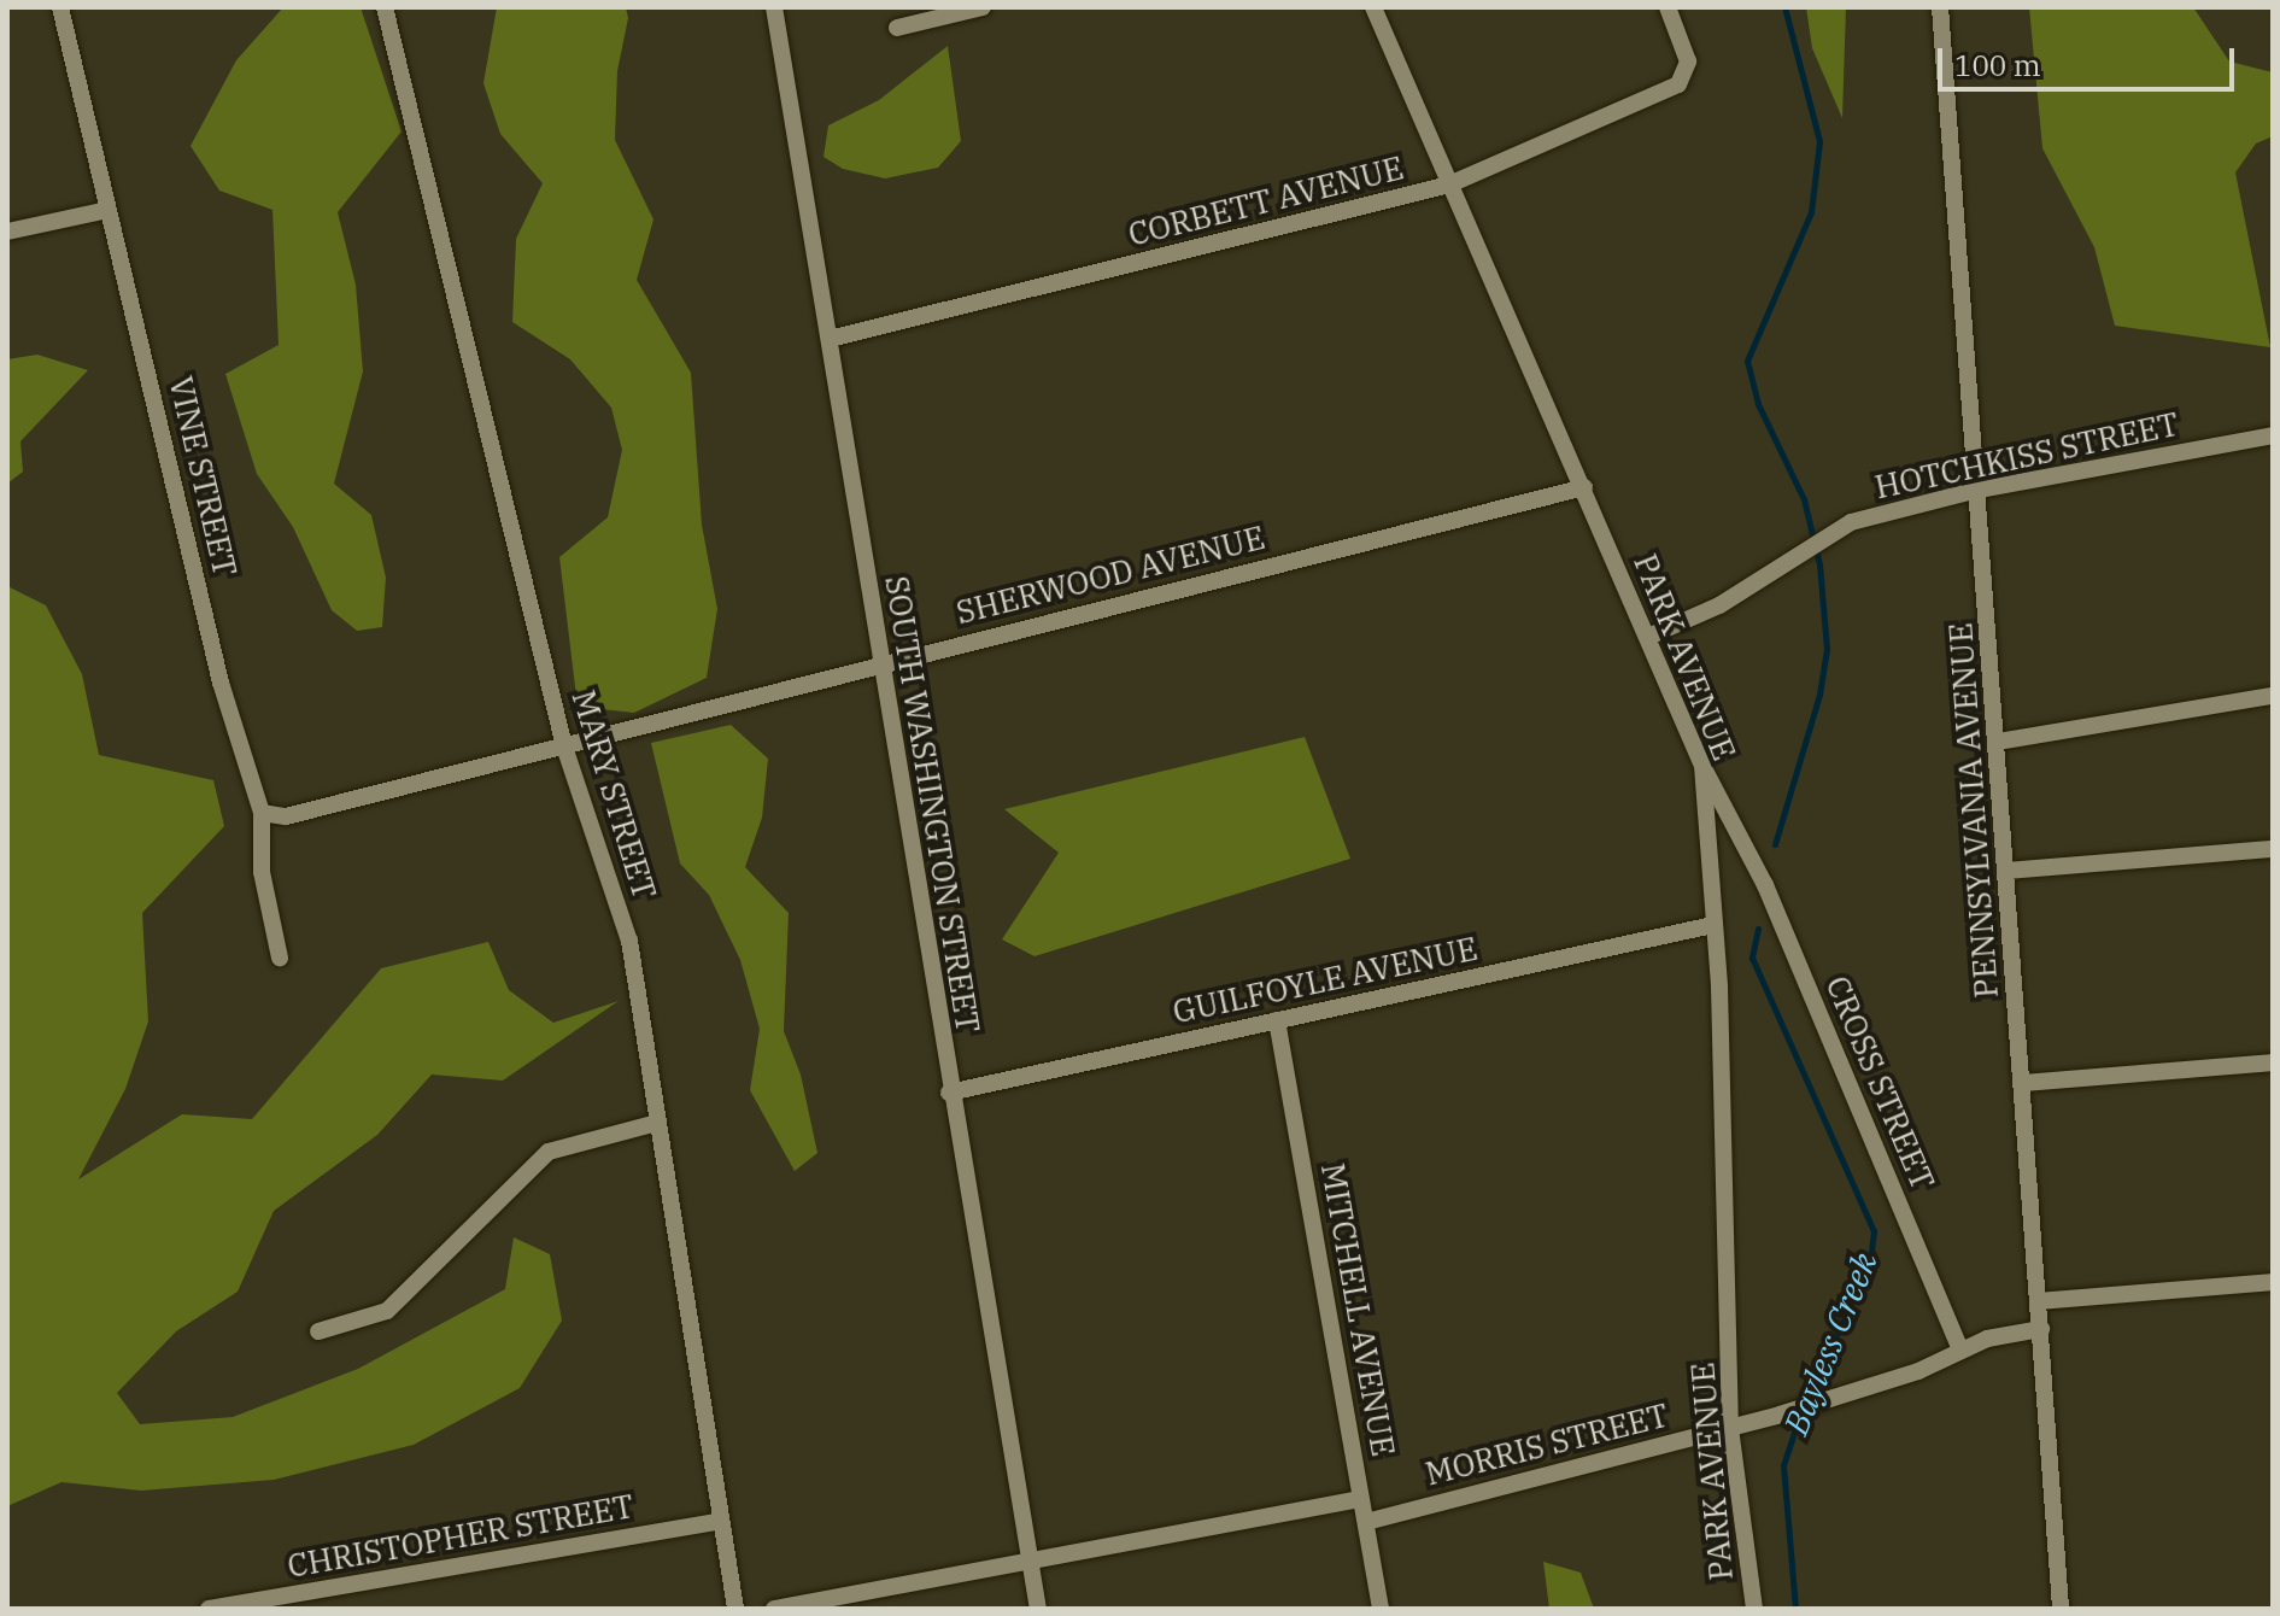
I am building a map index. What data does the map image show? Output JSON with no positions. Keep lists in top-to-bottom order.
{
  "streets": {
    "street": [
      "CORBETT AVENUE",
      "HOTCHKISS STREET",
      "VINE STREET",
      "SHERWOOD AVENUE",
      "PARK AVENUE",
      "MARY STREET",
      "SOUTH WASHINGTON STREET",
      "PENNSYLVANIA AVENUE",
      "GUILFOYLE AVENUE",
      "CROSS STREET",
      "MITCHELL AVENUE",
      "MORRIS STREET",
      "CHRISTOPHER STREET"
    ]
  },
  "crossings": [
    ["CORBETT AVENUE", "PARK AVENUE"],
    ["CORBETT AVENUE", "SOUTH WASHINGTON STREET"],
    ["HOTCHKISS STREET", "PARK AVENUE"],
    ["HOTCHKISS STREET", "PENNSYLVANIA AVENUE"],
    ["VINE STREET", "SHERWOOD AVENUE"],
    ["SHERWOOD AVENUE", "PARK AVENUE"],
    ["SHERWOOD AVENUE", "MARY STREET"],
    ["SHERWOOD AVENUE", "SOUTH WASHINGTON STREET"],
    ["PARK AVENUE", "GUILFOYLE AVENUE"],
    ["PARK AVENUE", "CROSS STREET"],
    ["PARK AVENUE", "MORRIS STREET"],
    ["MARY STREET", "CHRISTOPHER STREET"],
    ["SOUTH WASHINGTON STREET", "GUILFOYLE AVENUE"],
    ["GUILFOYLE AVENUE", "MITCHELL AVENUE"],
    ["CROSS STREET", "MORRIS STREET"],
    ["MITCHELL AVENUE", "MORRIS STREET"]
  ],
  "water": ["Bayless Creek"],
  "scale_bar": "100 m"
}
